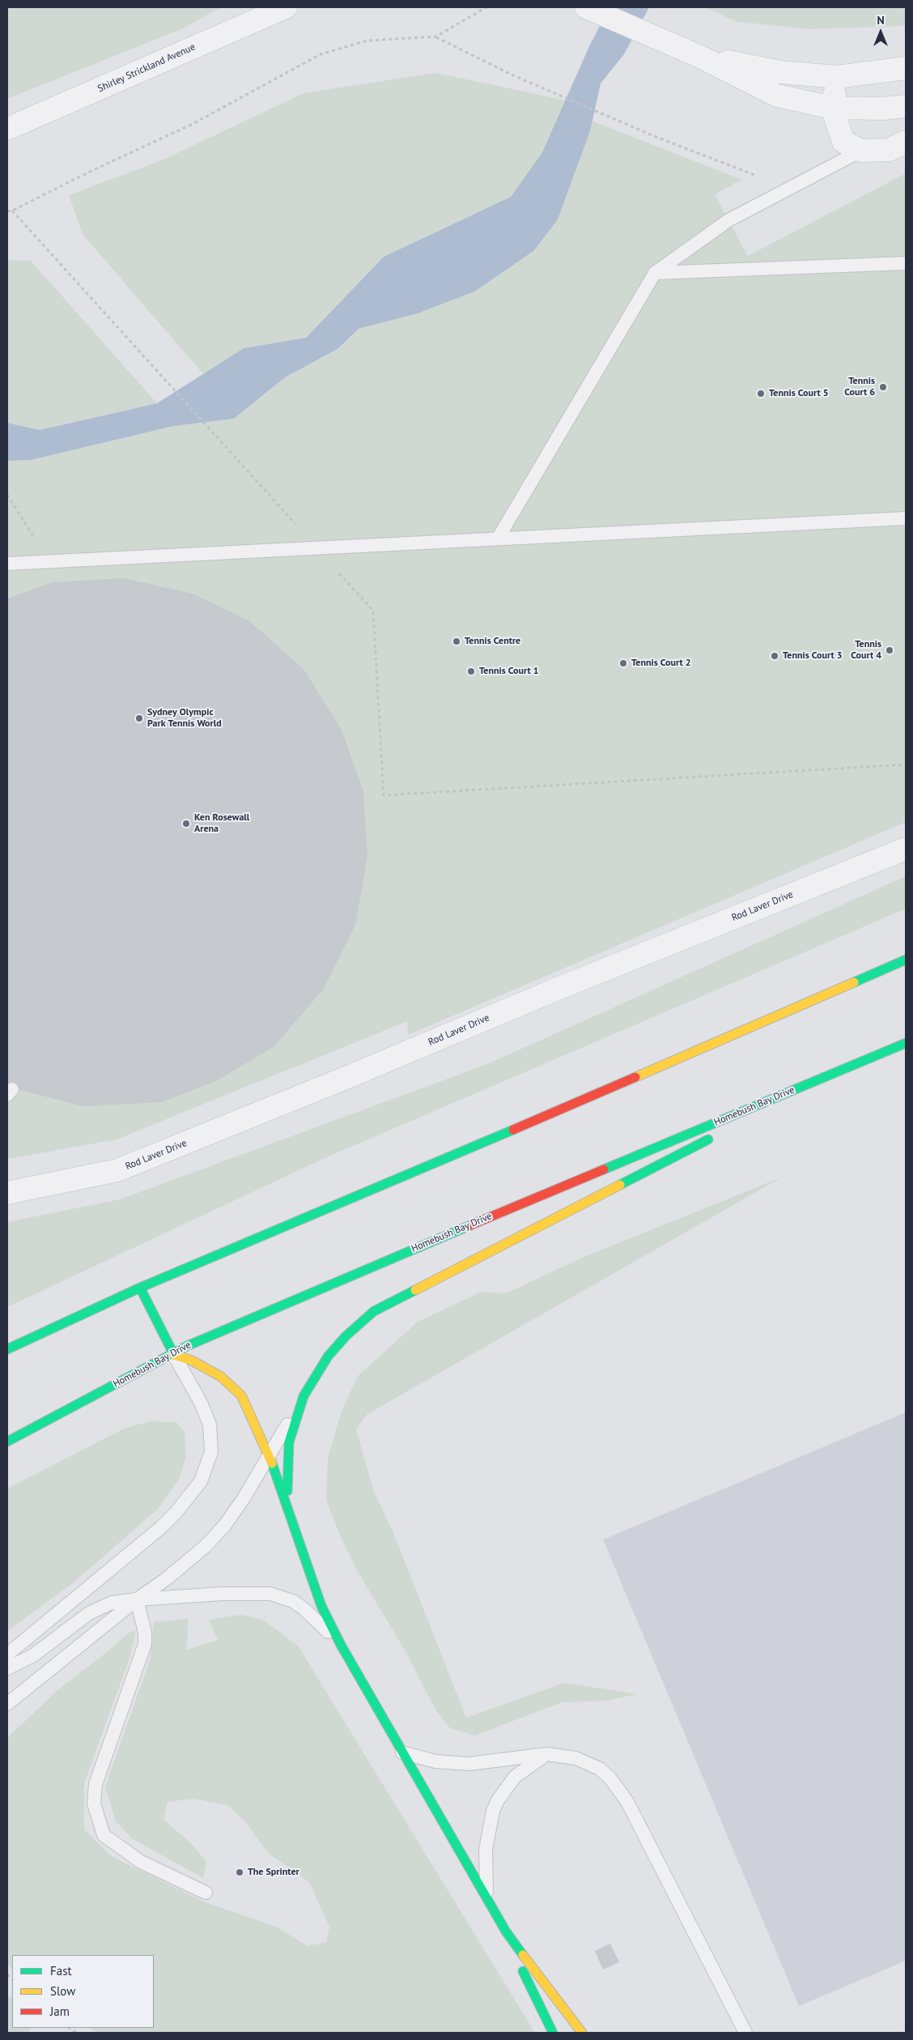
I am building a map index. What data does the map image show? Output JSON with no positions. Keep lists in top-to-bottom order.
{
  "streets": {
    "highway": ["Homebush Bay Drive"],
    "street": ["Shirley Strickland Avenue", "Rod Laver Drive"]
  },
  "places": [
    "Tennis Court 6",
    "Tennis Court 5",
    "Tennis Centre",
    "Tennis Court 4",
    "Tennis Court 3",
    "Tennis Court 2",
    "Tennis Court 1",
    "Sydney Olympic Park Tennis World",
    "Ken Rosewall Arena",
    "The Sprinter"
  ],
  "legend": ["Fast", "Slow", "Jam"],
  "north": "top"
}
